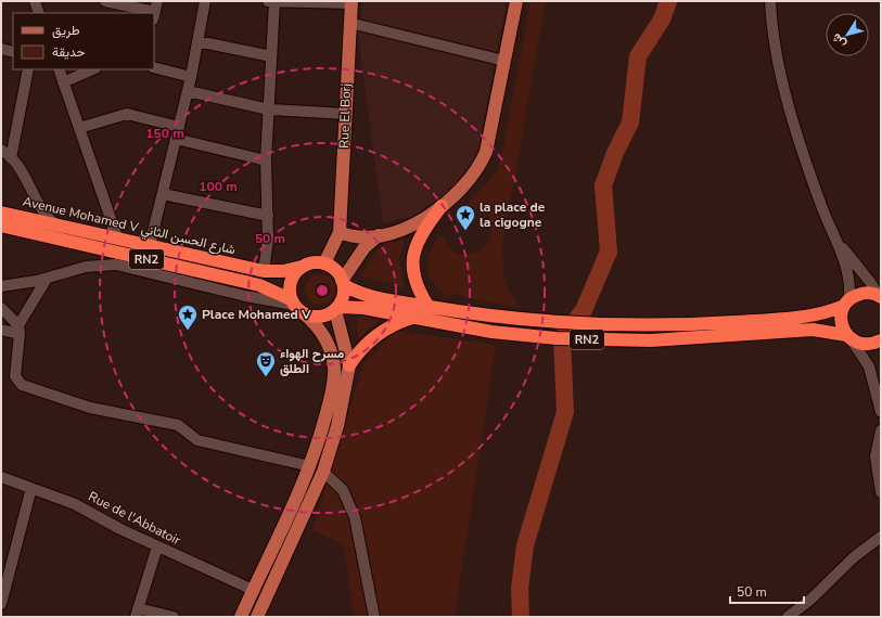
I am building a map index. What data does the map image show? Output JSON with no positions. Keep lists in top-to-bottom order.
{
  "streets": {
    "highway": ["Avenue Mohamed V شارع الحسن الثاني", "RN2"],
    "main road": ["Rue El Borj"],
    "street": ["Rue de l'Abbatoir"]
  },
  "crossings": [
    ["Avenue Mohamed V شارع الحسن الثاني", "RN2"]
  ],
  "places": {
    "place": ["la place de la cigogne", "Place Mohamed V"],
    "theatre": ["مسرح الهواء الطلق"]
  },
  "legend": ["طريق", "حديقة"],
  "scale_bar": "50 m",
  "north": "bottom left",
  "rings": ["150 m", "100 m", "50 m"]
}
